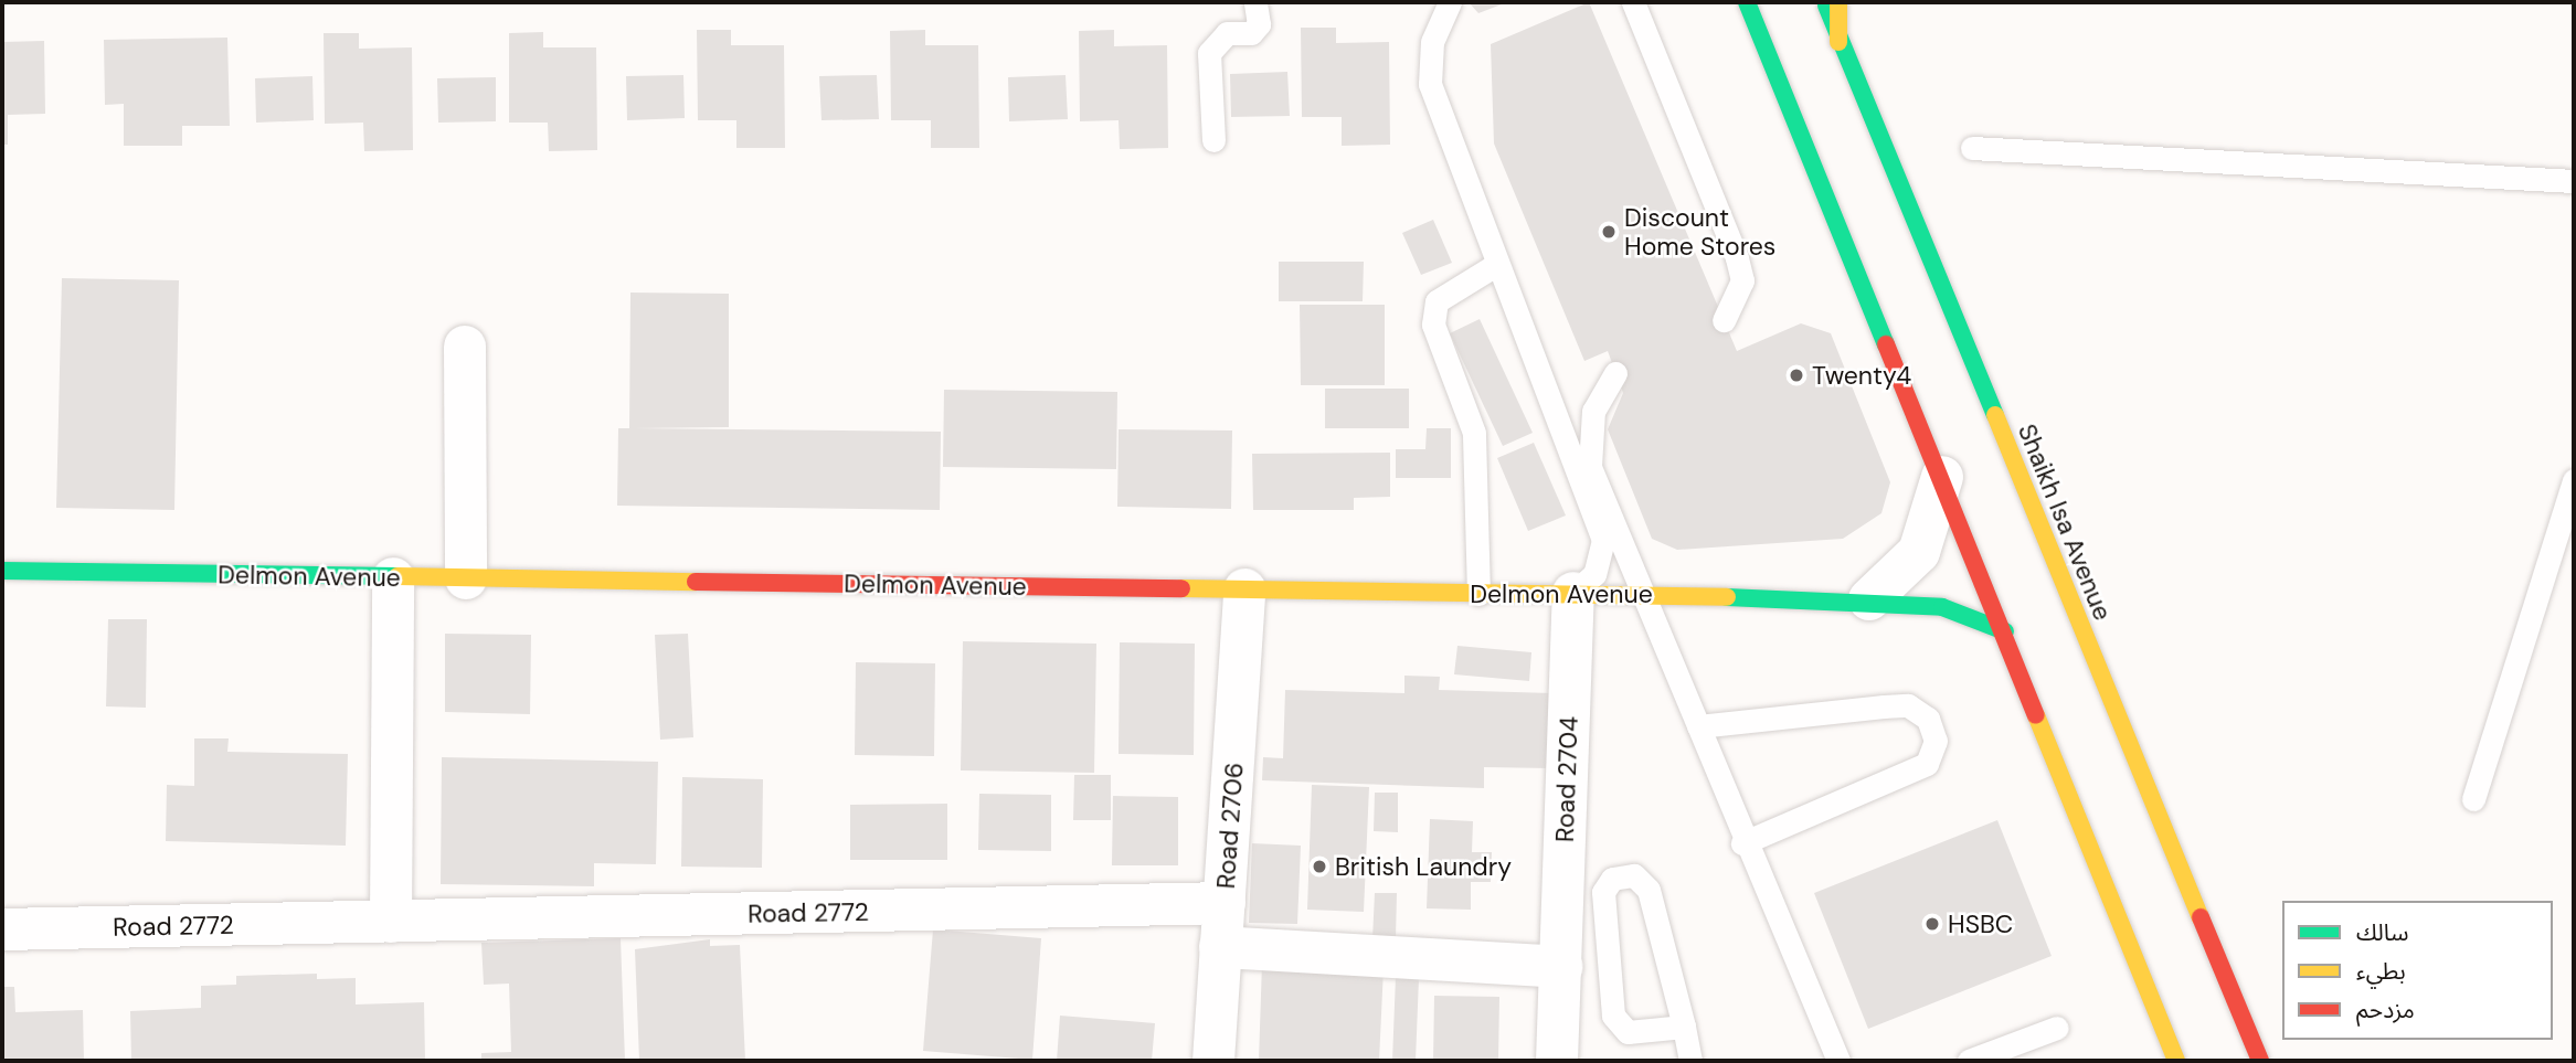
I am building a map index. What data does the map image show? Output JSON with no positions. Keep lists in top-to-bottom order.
{
  "streets": {
    "main road": ["Shaikh Isa Avenue", "Delmon Avenue"],
    "street": ["Road 2704", "Road 2706", "Road 2772"]
  },
  "crossings": [
    ["Delmon Avenue", "Road 2704"],
    ["Delmon Avenue", "Road 2706"],
    ["Road 2706", "Road 2772"]
  ],
  "places": [
    "Discount Home Stores",
    "Twenty4",
    "British Laundry",
    "HSBC"
  ],
  "legend": ["سالك", "بطيء", "مزدحم"]
}
